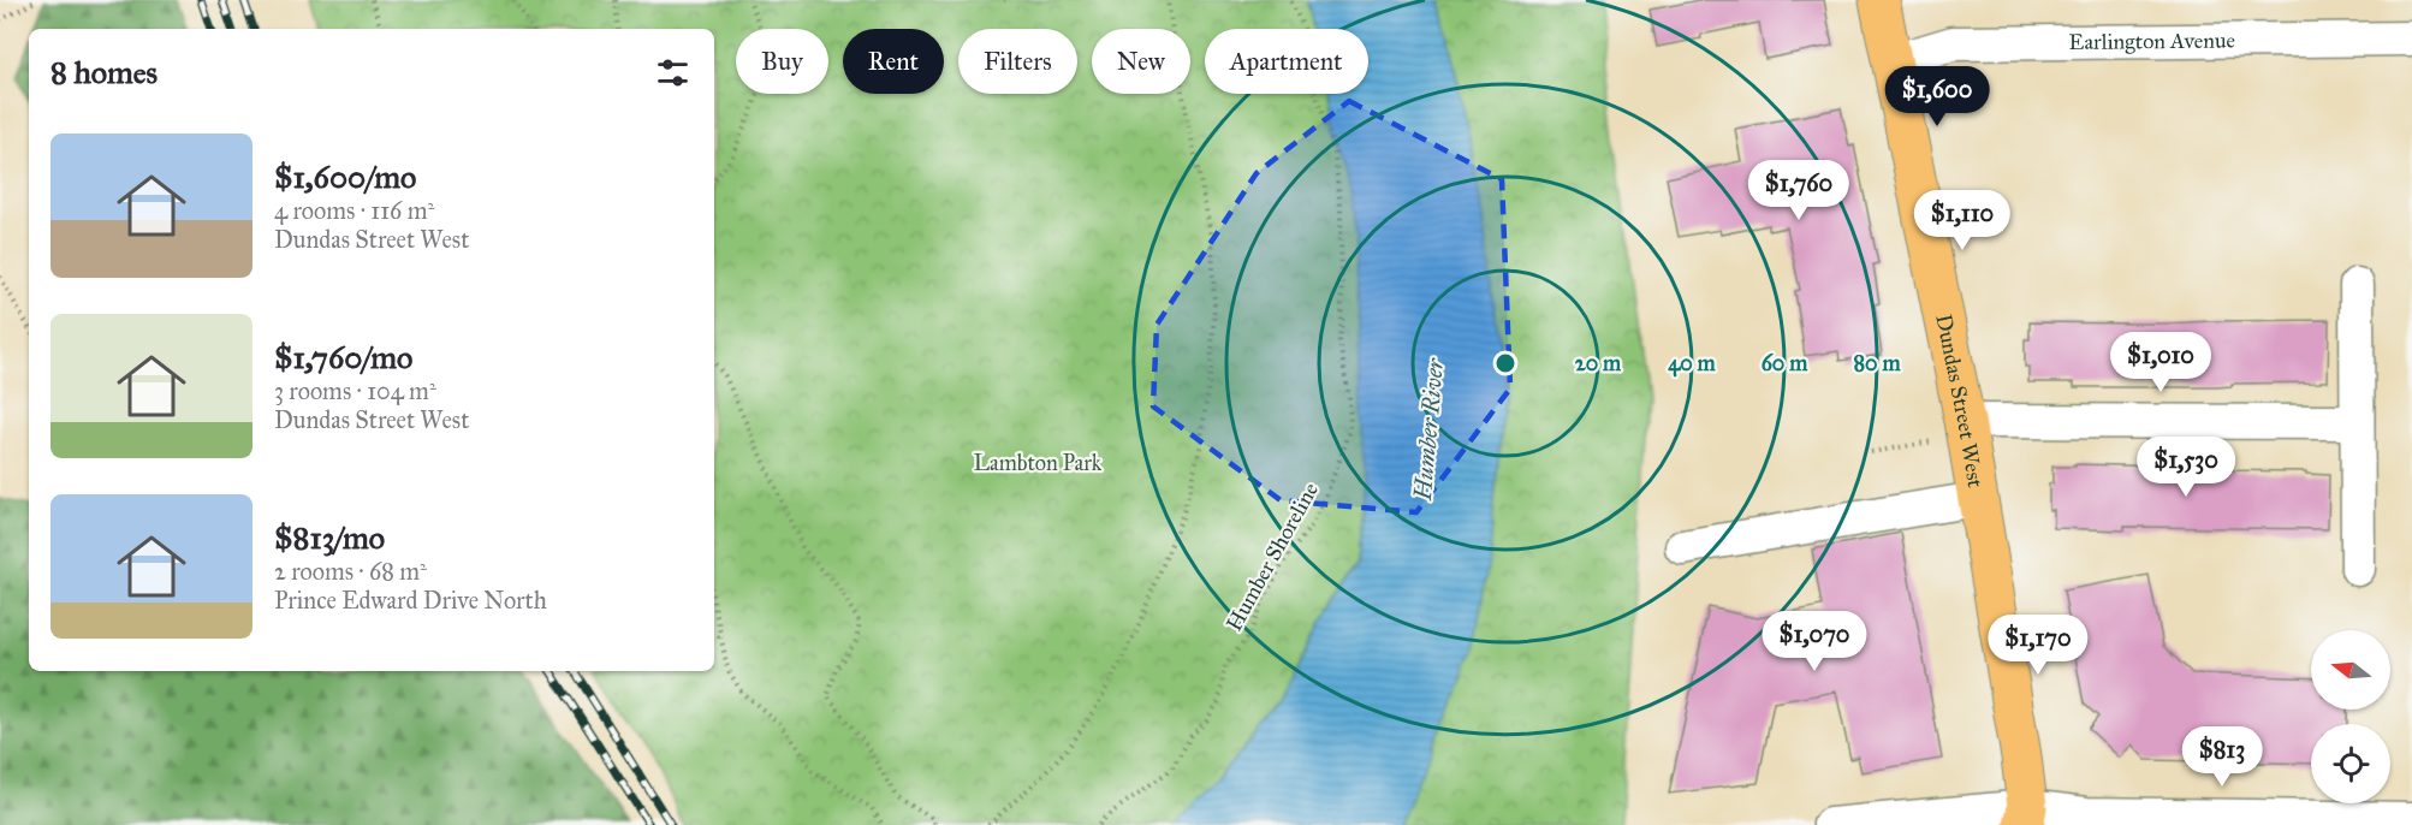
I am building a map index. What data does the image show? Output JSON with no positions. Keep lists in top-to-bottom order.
{
  "streets": {
    "main road": ["Dundas Street West"],
    "street": ["Earlington Avenue"],
    "path": ["Humber Shoreline"]
  },
  "crossings": [
    ["Earlington Avenue", "Dundas Street West"]
  ],
  "water": ["Humber River"],
  "parks": ["Lambton Park"],
  "north": "left",
  "page": {
    "chip": [
      "Buy",
      "Rent",
      "Filters",
      "New",
      "Apartment"
    ],
    "heading": "8 homes",
    "price": [
      "$1,600",
      "$1,760",
      "$1,110",
      "$1,010",
      "$1,530",
      "$1,070",
      "$1,170",
      "$813"
    ],
    "list": [
      {
        "name": "$1,600/mo",
        "note": "4 rooms · 116 m² · Dundas Street West"
      },
      {
        "name": "$1,760/mo",
        "note": "3 rooms · 104 m² · Dundas Street West"
      },
      {
        "name": "$813/mo",
        "note": "2 rooms · 68 m² · Prince Edward Drive North"
      }
    ]
  },
  "rings": [
    "20 m",
    "40 m",
    "60 m",
    "80 m"
  ]
}
